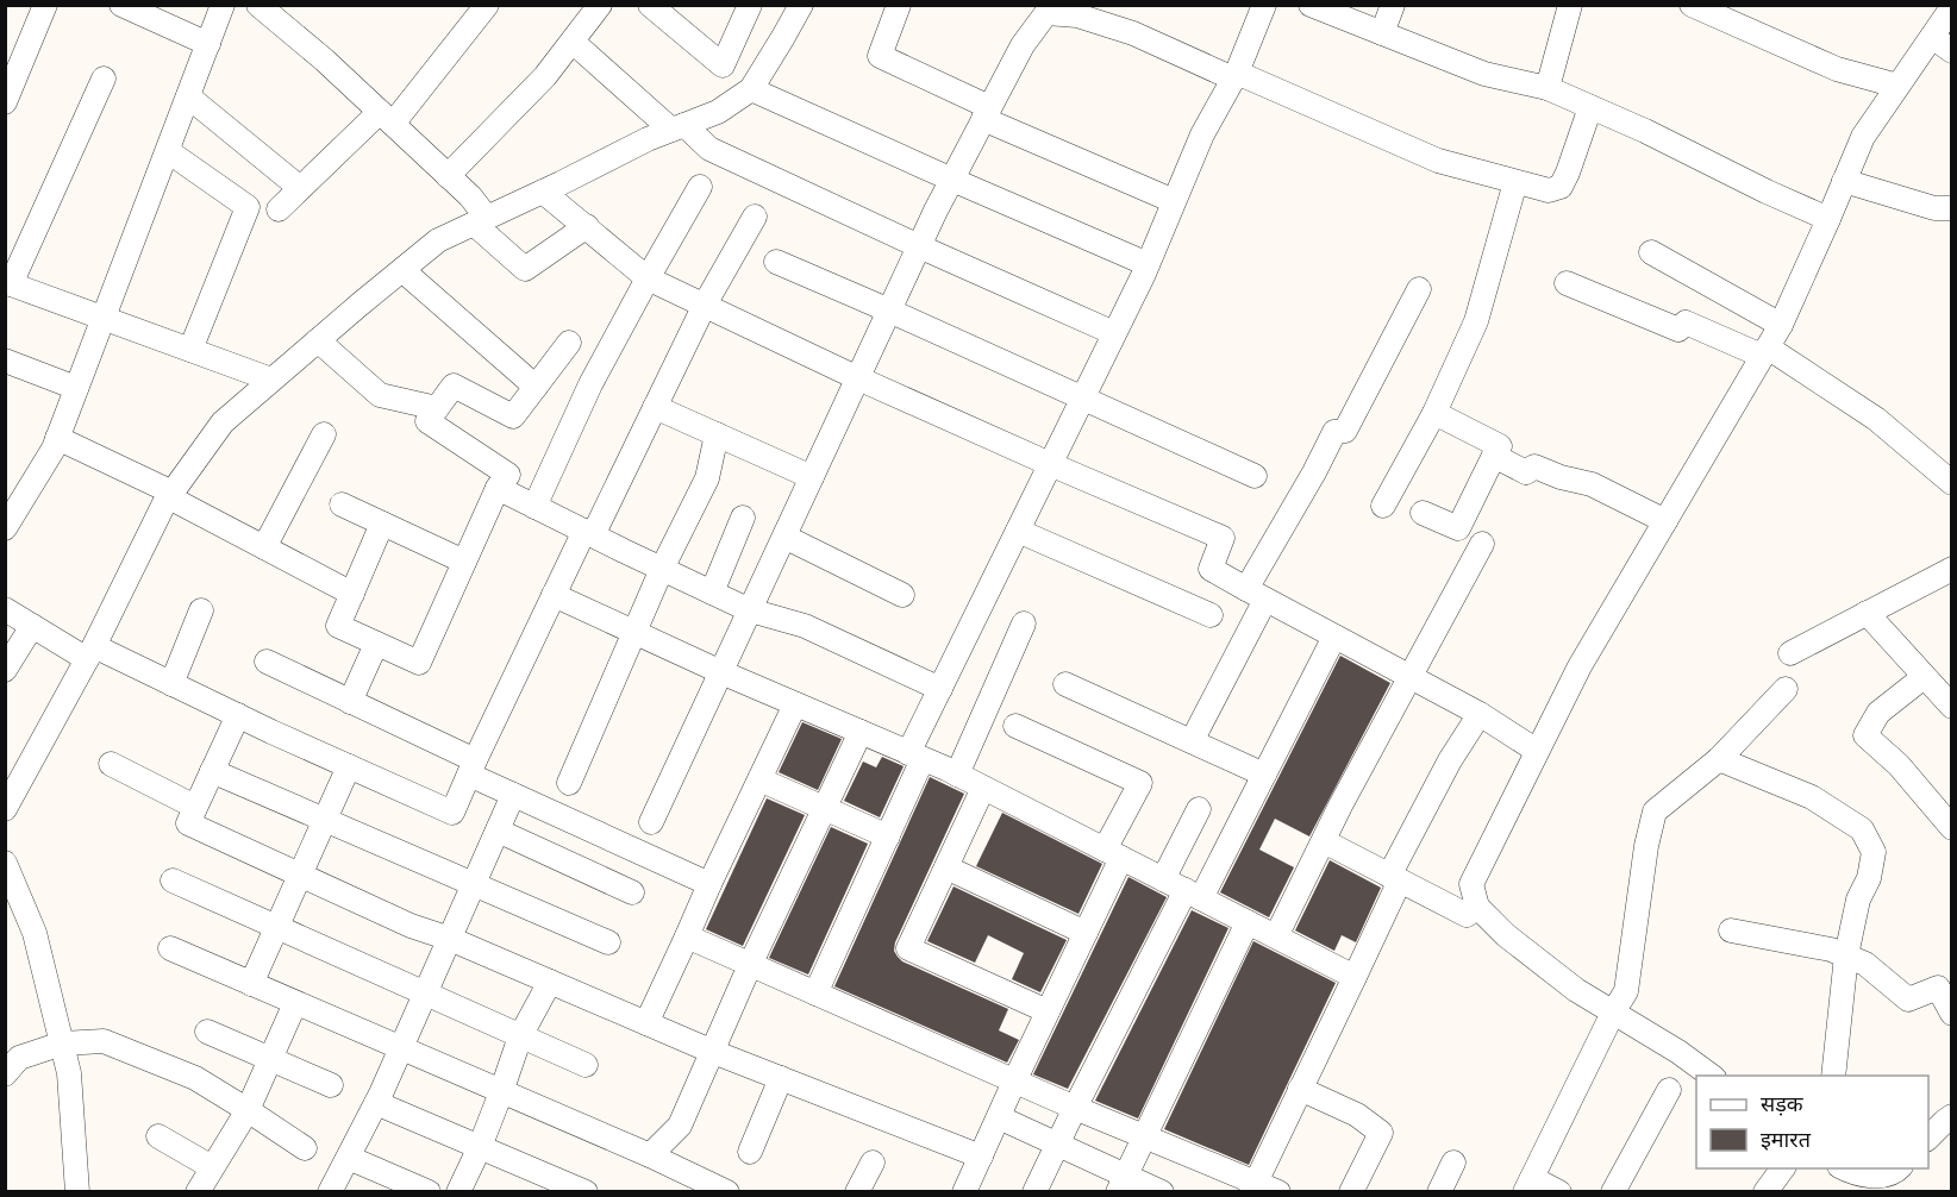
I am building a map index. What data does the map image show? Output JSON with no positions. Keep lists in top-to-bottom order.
{
  "legend": ["सड़क", "इमारत"]
}
